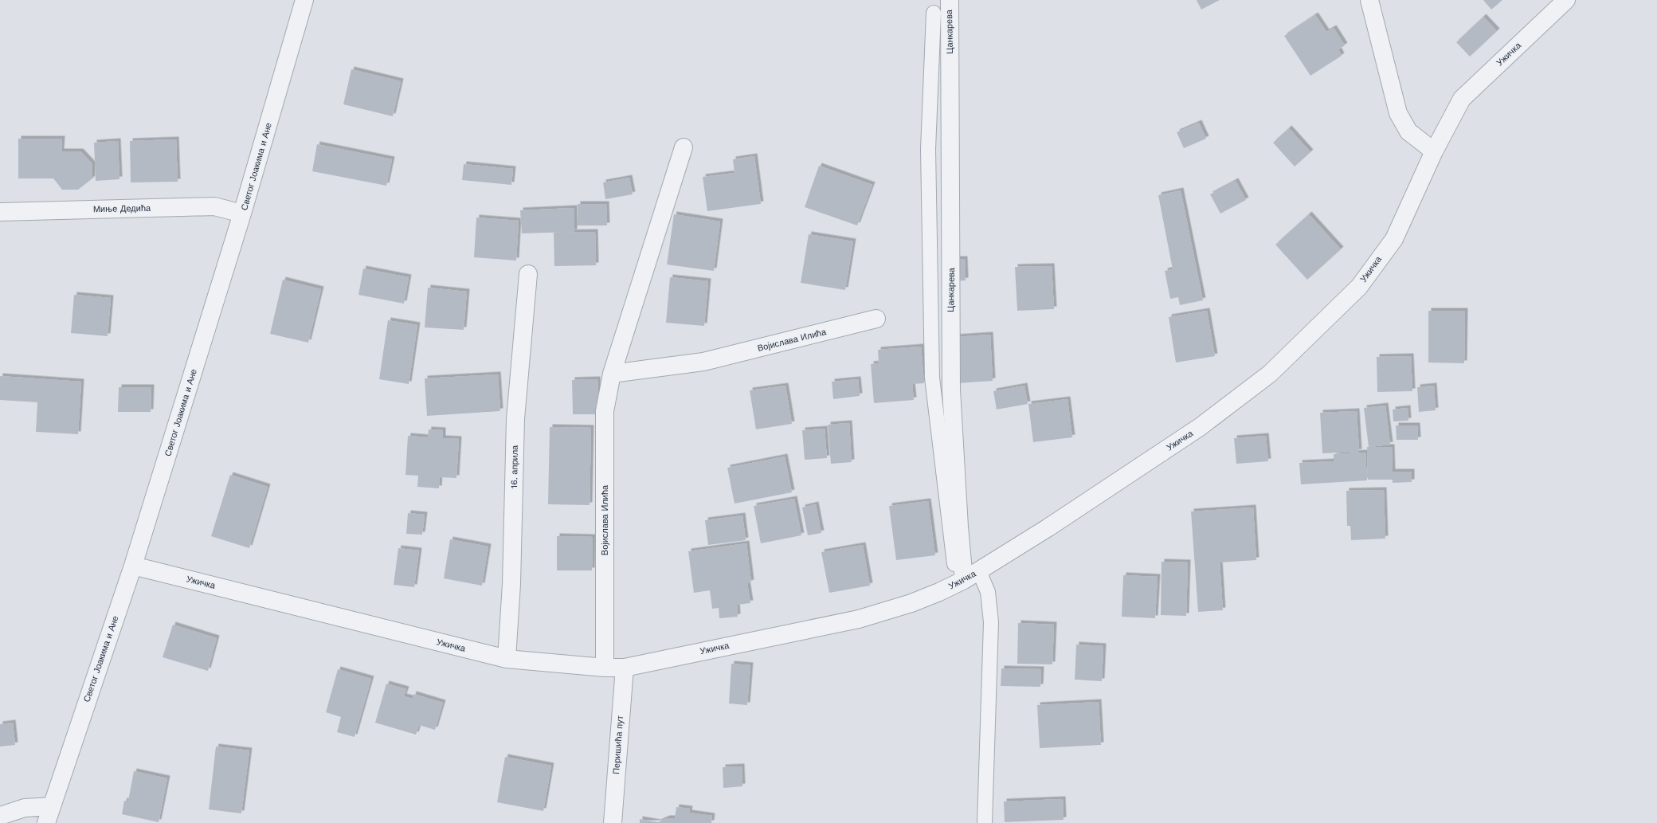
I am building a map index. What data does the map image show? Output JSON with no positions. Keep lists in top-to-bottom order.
{
  "streets": {
    "street": [
      "Цанкарева",
      "Ужичка",
      "Светог Јоакима и Ане",
      "Миње Дедића",
      "Војислава Илића",
      "16. априла",
      "Перишића пут"
    ]
  },
  "crossings": [
    ["Цанкарева", "Ужичка"],
    ["Ужичка", "Светог Јоакима и Ане"],
    ["Ужичка", "Војислава Илића"],
    ["Ужичка", "16. априла"],
    ["Ужичка", "Перишића пут"],
    ["Светог Јоакима и Ане", "Миње Дедића"]
  ]
}
